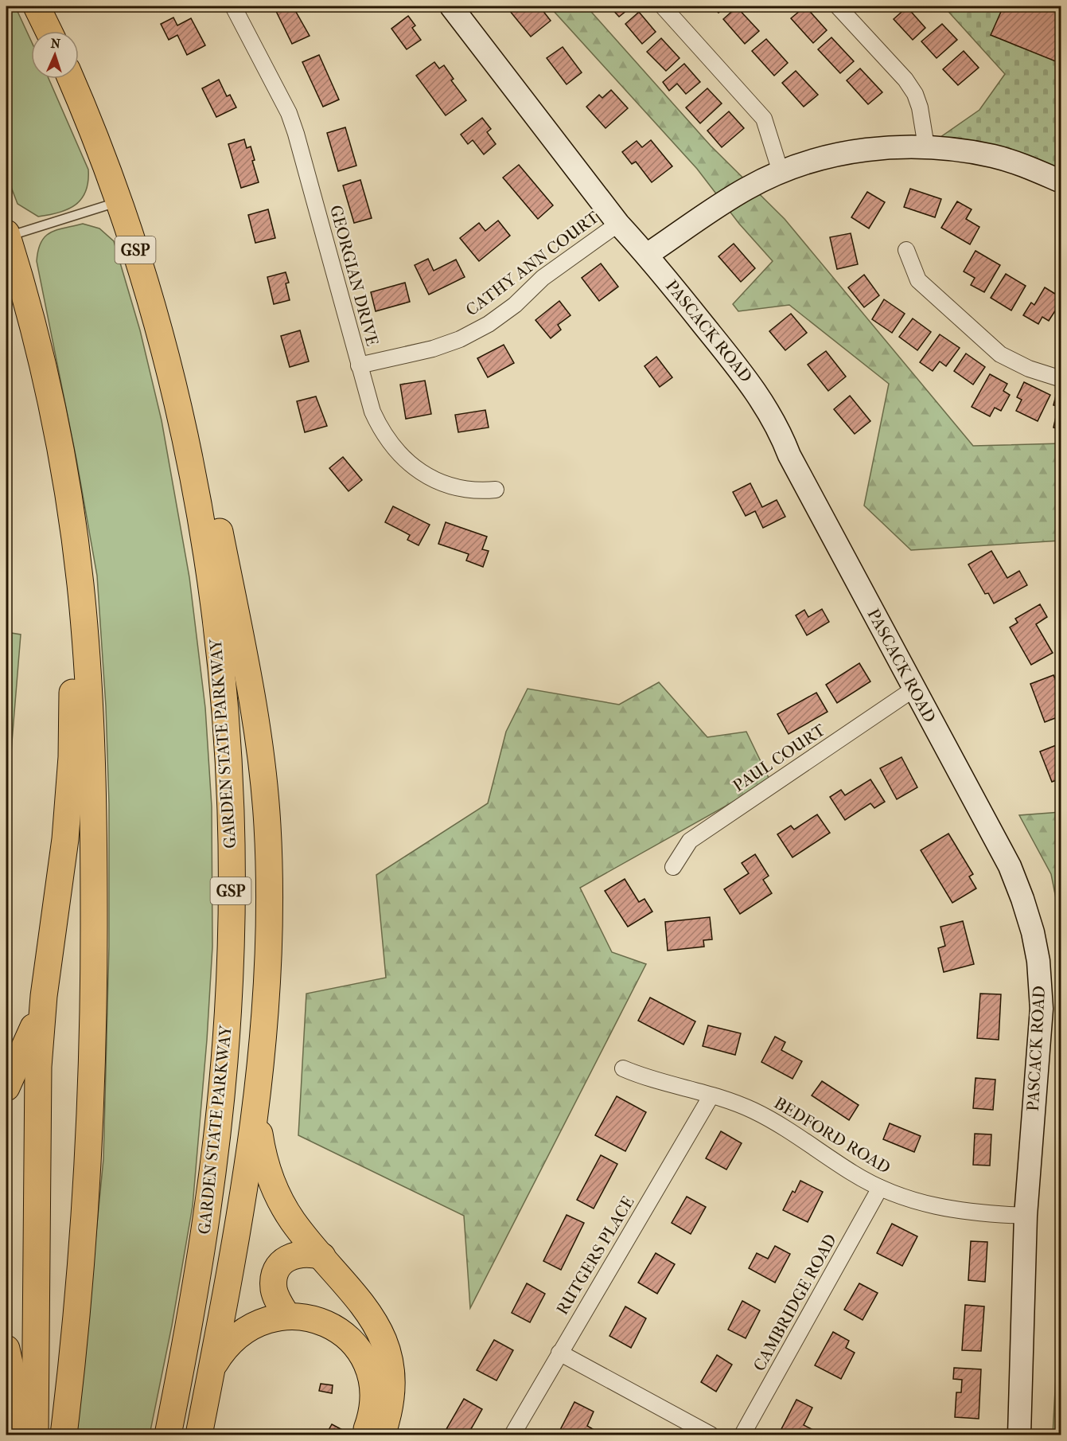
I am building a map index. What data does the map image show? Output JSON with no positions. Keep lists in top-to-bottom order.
{
  "streets": {
    "highway": ["GSP", "GARDEN STATE PARKWAY"],
    "street": [
      "CATHY ANN COURT",
      "GEORGIAN DRIVE",
      "PASCACK ROAD",
      "PAUL COURT",
      "BEDFORD ROAD",
      "RUTGERS PLACE",
      "CAMBRIDGE ROAD"
    ]
  },
  "crossings": [
    ["CATHY ANN COURT", "GEORGIAN DRIVE"],
    ["CATHY ANN COURT", "PASCACK ROAD"],
    ["PASCACK ROAD", "PAUL COURT"],
    ["PASCACK ROAD", "BEDFORD ROAD"],
    ["BEDFORD ROAD", "RUTGERS PLACE"],
    ["BEDFORD ROAD", "CAMBRIDGE ROAD"]
  ],
  "north": "top"
}
